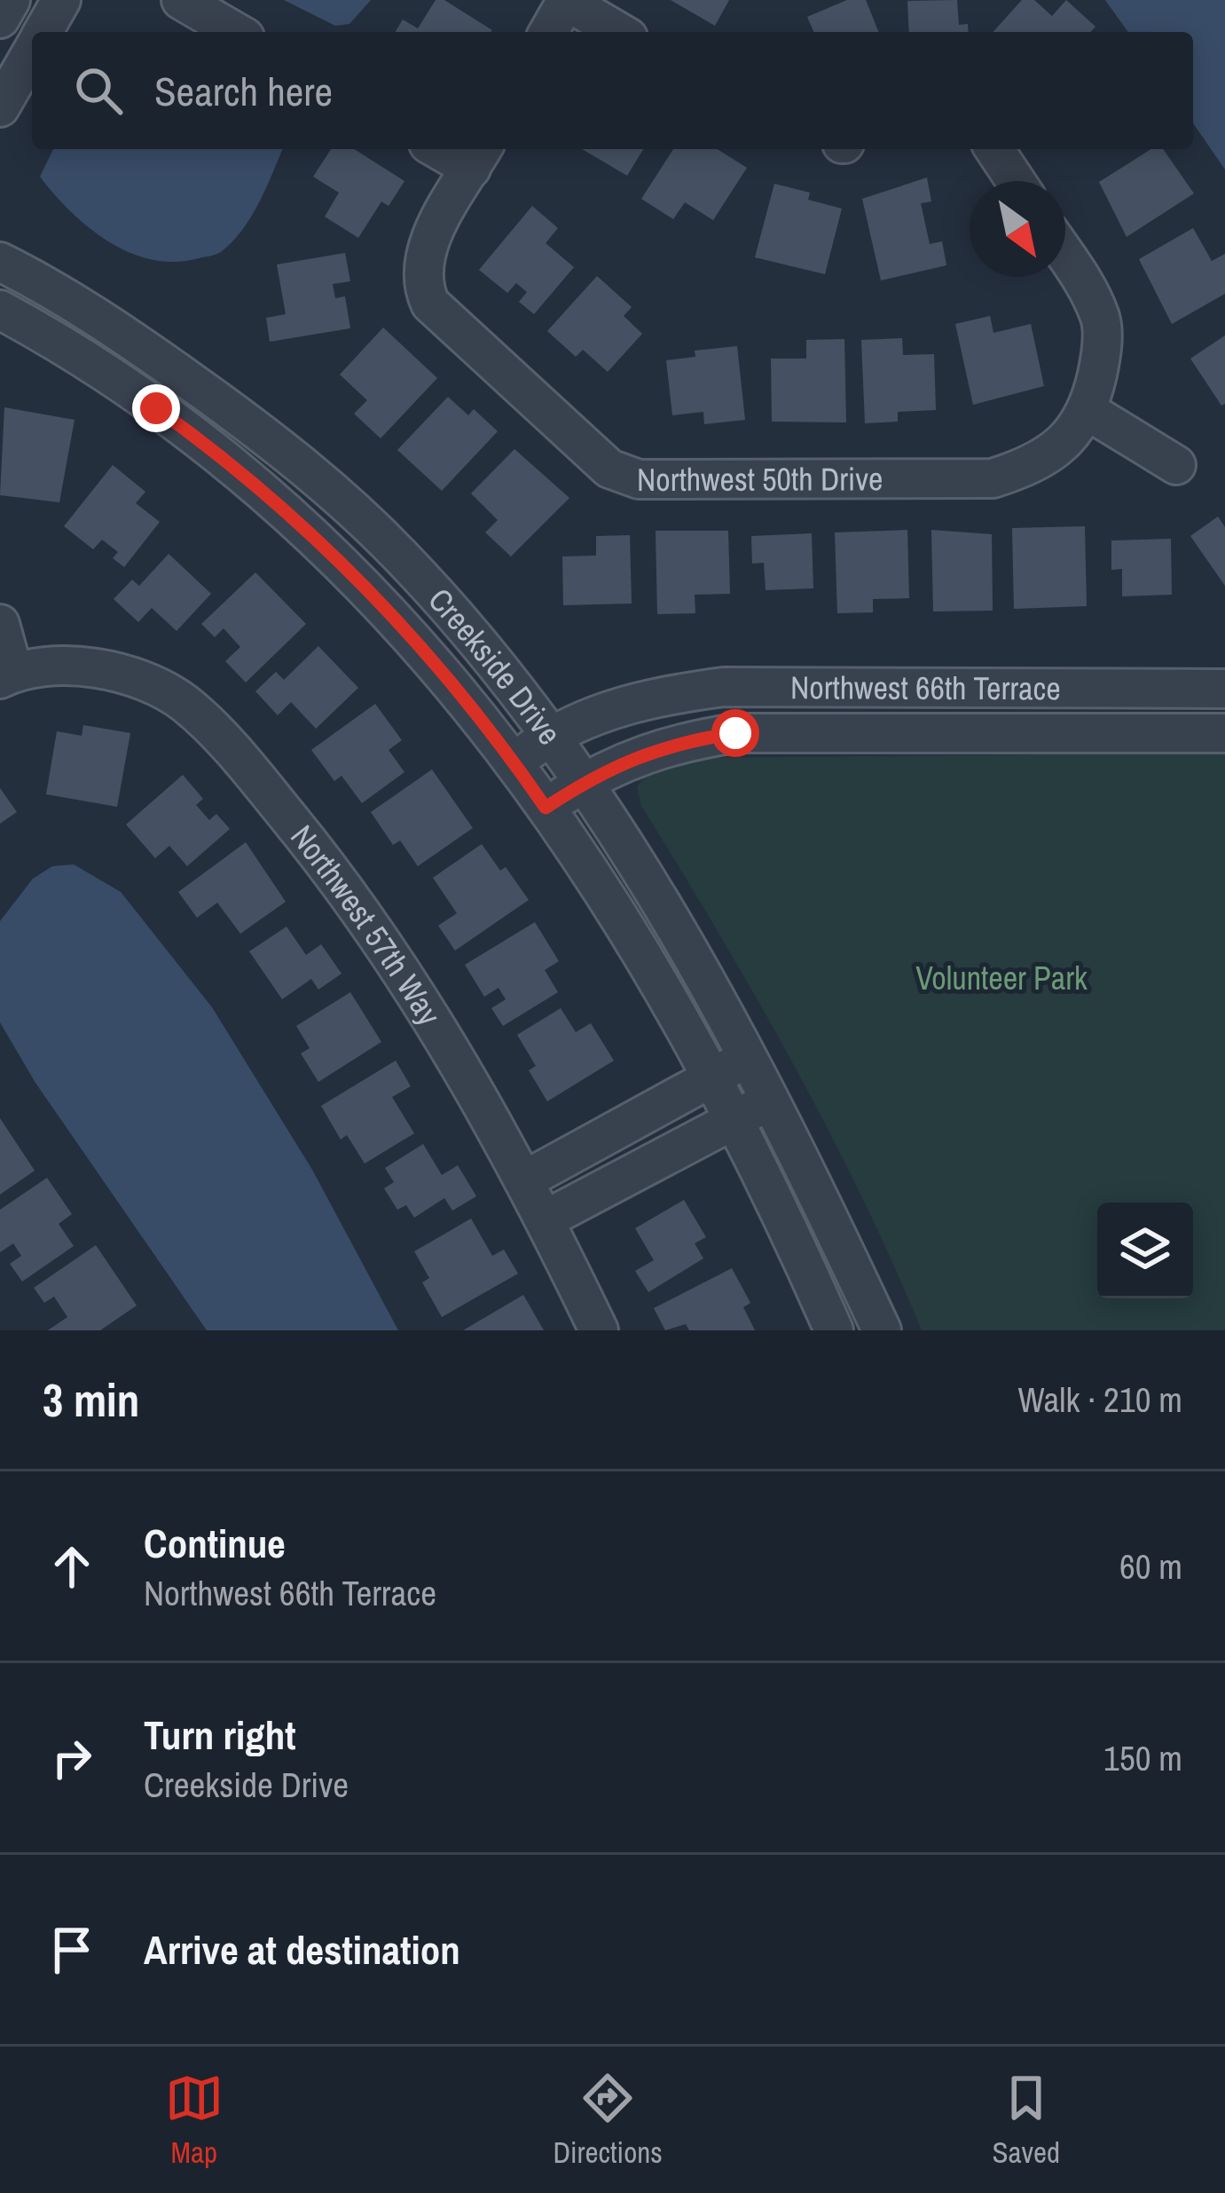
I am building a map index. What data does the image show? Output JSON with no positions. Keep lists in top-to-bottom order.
{
  "streets": {
    "street": [
      "Northwest 50th Drive",
      "Creekside Drive",
      "Northwest 66th Terrace",
      "Northwest 57th Way"
    ]
  },
  "crossings": [
    ["Creekside Drive", "Northwest 66th Terrace"]
  ],
  "parks": ["Volunteer Park"],
  "north": "bottom right",
  "page": {
    "search": "Search here",
    "heading": ["3 min", "Walk · 210 m"],
    "list": [
      ["Continue", "Northwest 66th Terrace", "60 m"],
      ["Turn right", "Creekside Drive", "150 m"],
      "Arrive at destination"
    ],
    "nav": ["Map", "Directions", "Saved"]
  }
}
